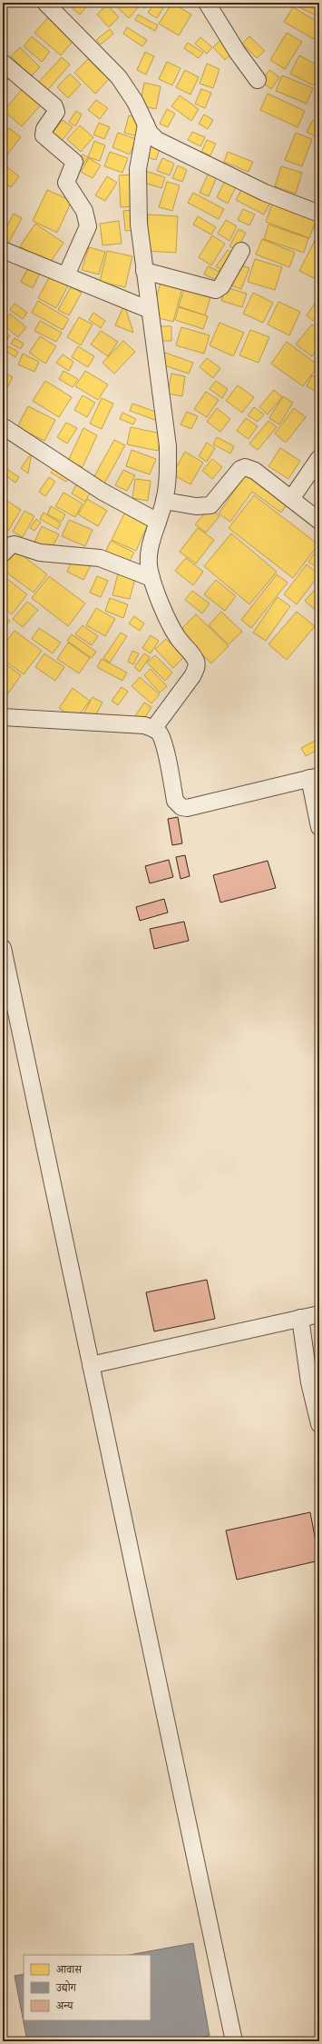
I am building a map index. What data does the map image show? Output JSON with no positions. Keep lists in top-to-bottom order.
{
  "legend": ["आवास", "उद्योग", "अन्य"]
}
